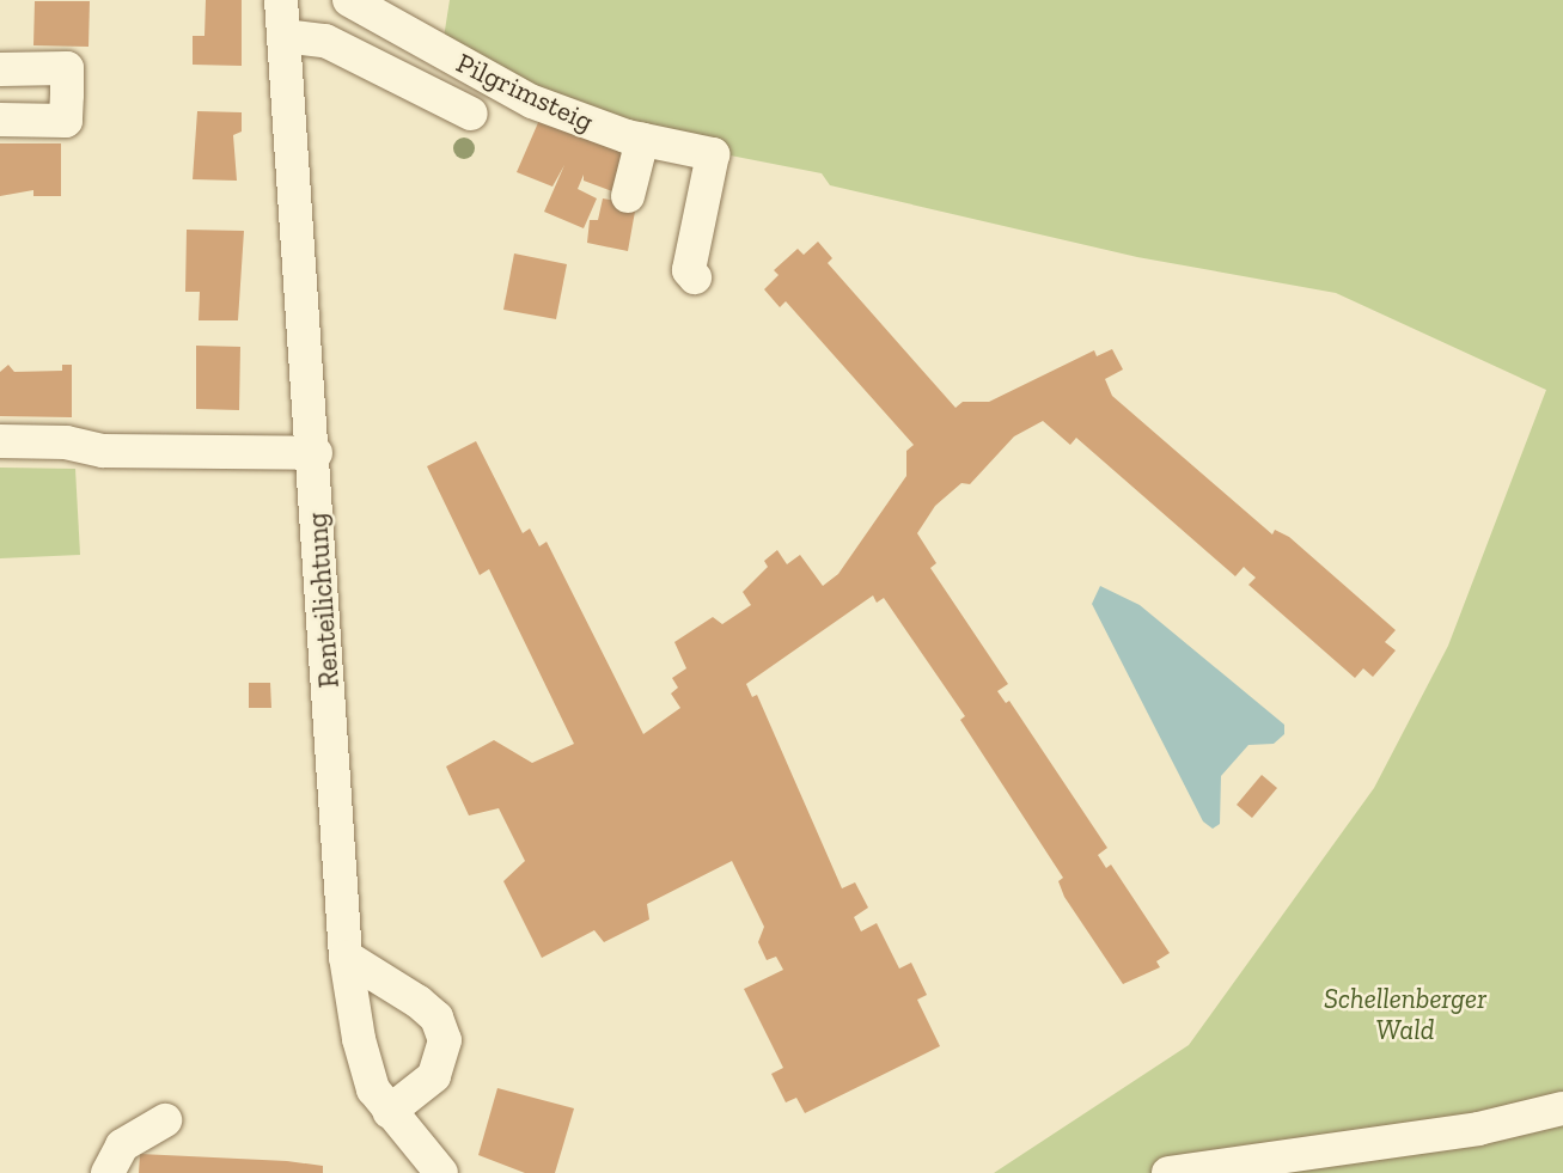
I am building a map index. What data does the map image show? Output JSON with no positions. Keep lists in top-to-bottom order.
{
  "streets": {
    "street": ["Pilgrimsteig", "Renteilichtung"]
  },
  "parks": ["Schellenberger Wald"]
}
